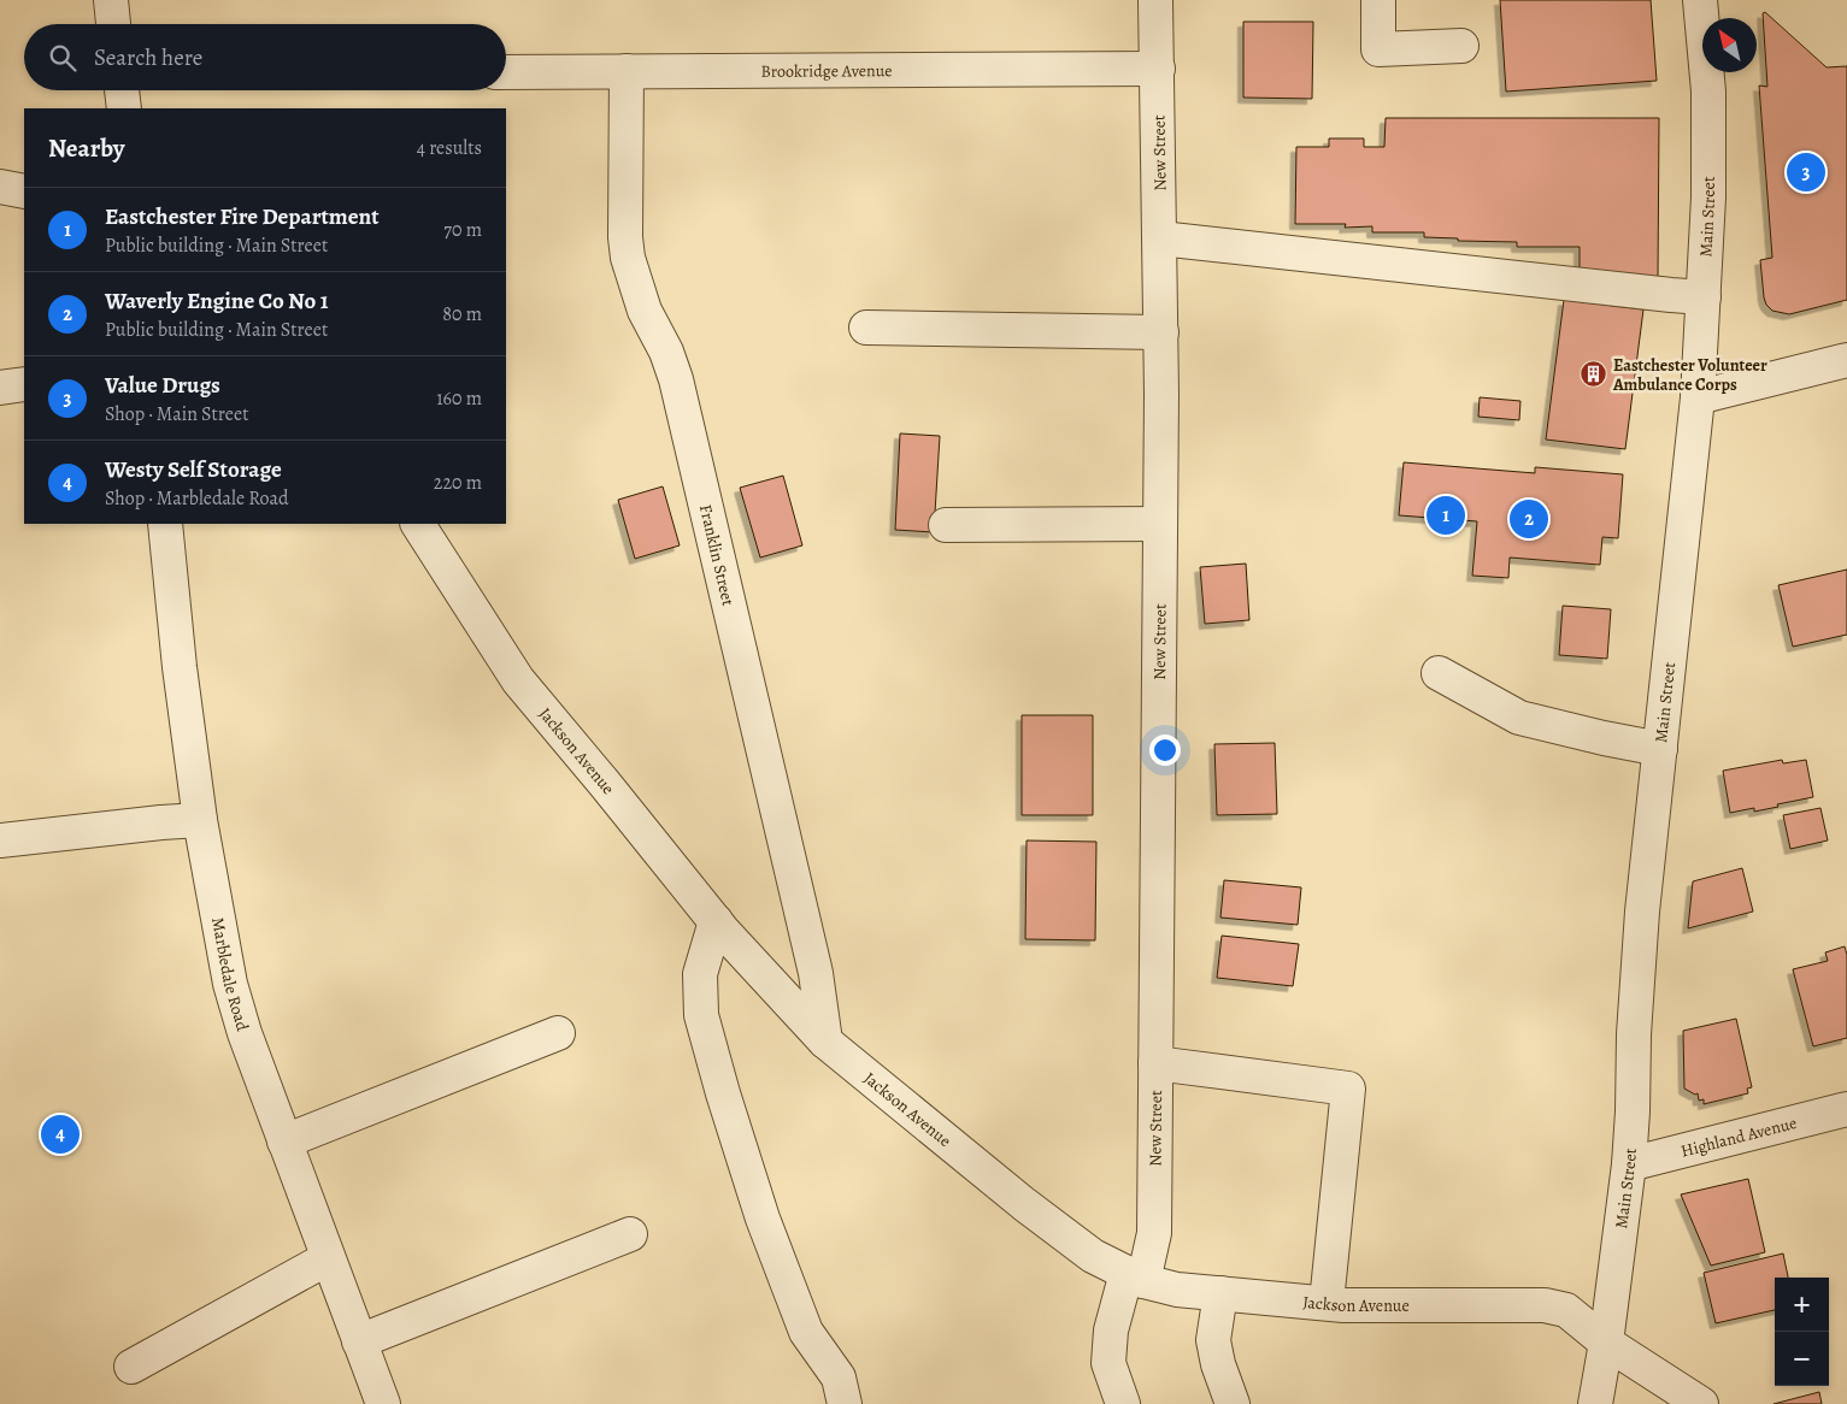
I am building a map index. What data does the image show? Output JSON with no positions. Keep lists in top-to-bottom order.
{
  "streets": {
    "street": [
      "Brookridge Avenue",
      "New Street",
      "Main Street",
      "Franklin Street",
      "Jackson Avenue",
      "Marbledale Road",
      "Highland Avenue"
    ]
  },
  "crossings": [
    ["Brookridge Avenue", "New Street"],
    ["Brookridge Avenue", "Franklin Street"],
    ["New Street", "Jackson Avenue"],
    ["Main Street", "Jackson Avenue"],
    ["Main Street", "Highland Avenue"],
    ["Franklin Street", "Jackson Avenue"]
  ],
  "places": {
    "building": ["Eastchester Volunteer Ambulance Corps"]
  },
  "north": "top left",
  "page": {
    "search": "Search here",
    "heading": ["Nearby", "4 results"],
    "pins": [
      "3",
      "1",
      "2",
      "4"
    ],
    "list": [
      {
        "mark": "1",
        "name": "Eastchester Fire Department",
        "note": "Public building · Main Street",
        "value": "70 m"
      },
      {
        "mark": "2",
        "name": "Waverly Engine Co No 1",
        "note": "Public building · Main Street",
        "value": "80 m"
      },
      {
        "mark": "3",
        "name": "Value Drugs",
        "note": "Shop · Main Street",
        "value": "160 m"
      },
      {
        "mark": "4",
        "name": "Westy Self Storage",
        "note": "Shop · Marbledale Road",
        "value": "220 m"
      }
    ],
    "map_buttons": ["+", "−"]
  }
}
